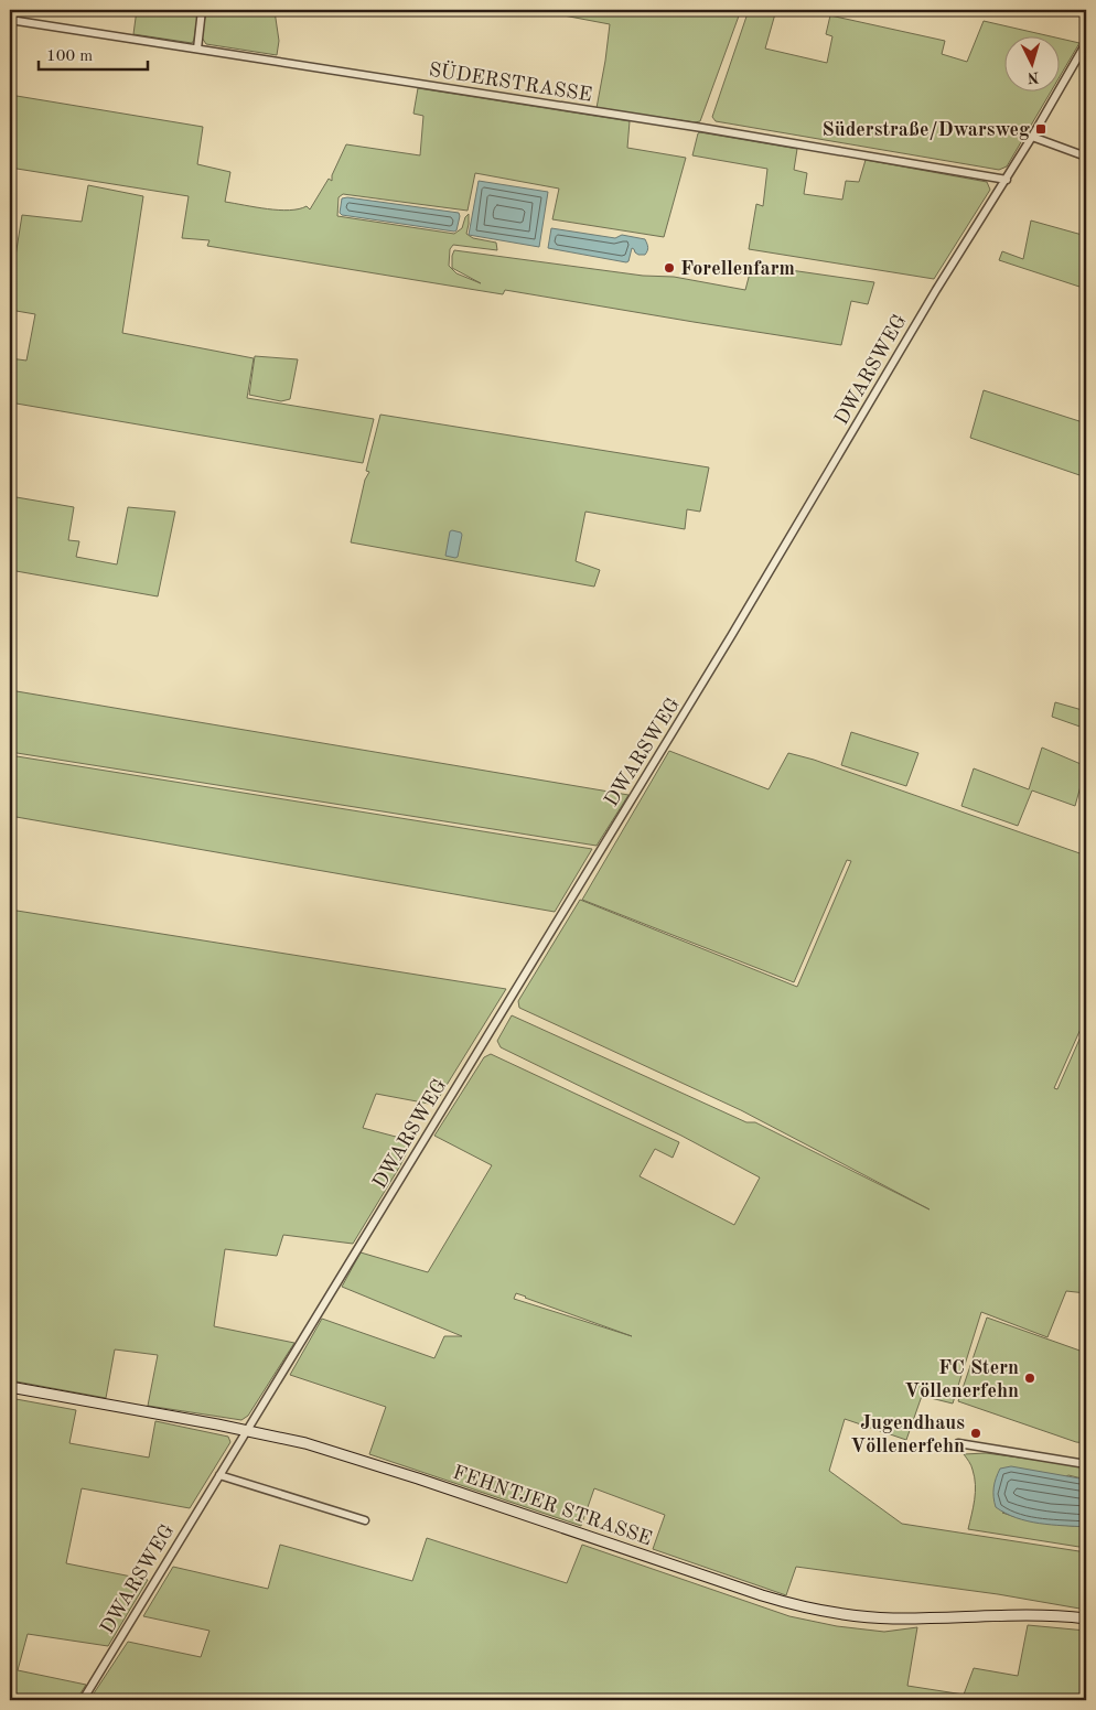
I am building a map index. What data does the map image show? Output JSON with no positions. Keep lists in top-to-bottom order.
{
  "streets": {
    "street": ["SÜDERSTRASSE", "DWARSWEG", "FEHNTJER STRASSE"]
  },
  "crossings": [
    ["SÜDERSTRASSE", "DWARSWEG"],
    ["DWARSWEG", "FEHNTJER STRASSE"]
  ],
  "places": {
    "transit": ["Süderstraße/Dwarsweg"],
    "other": ["Forellenfarm", "FC Stern Völlenerfehn", "Jugendhaus Völlenerfehn"]
  },
  "scale_bar": "100 m",
  "north": "bottom"
}
